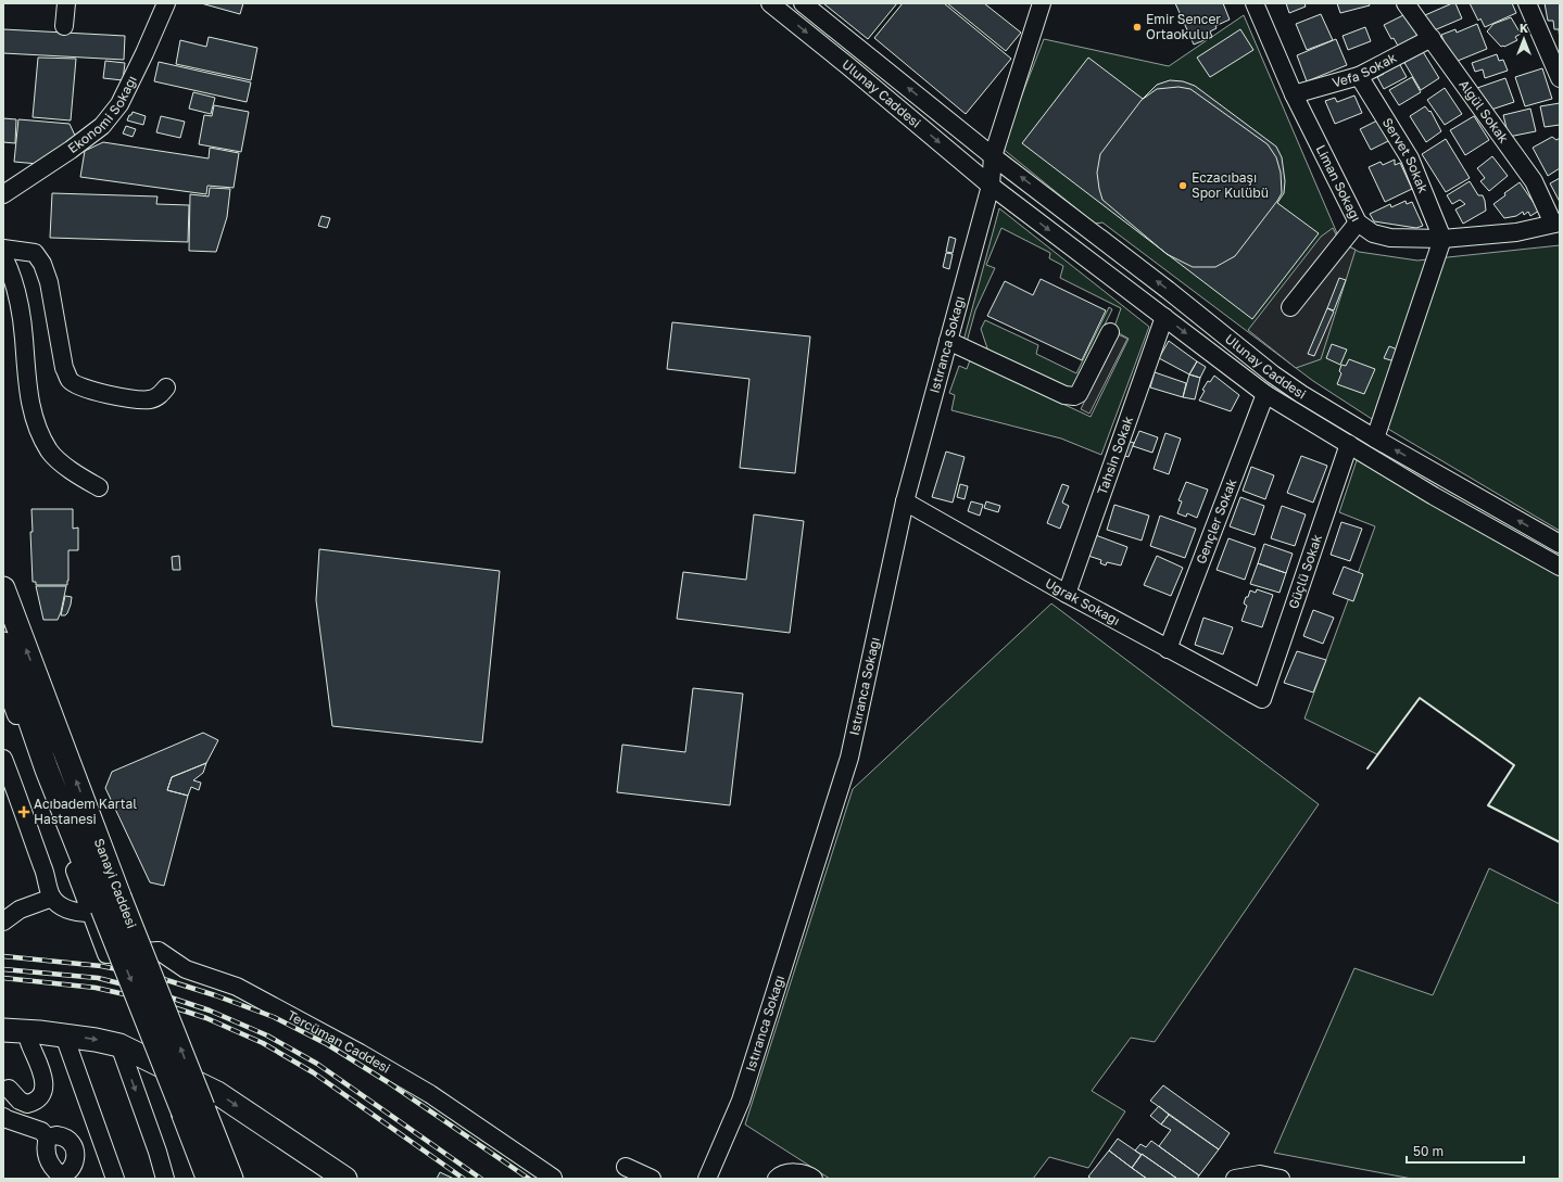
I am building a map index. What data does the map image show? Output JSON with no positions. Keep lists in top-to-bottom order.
{
  "streets": {
    "main road": ["Sanayi Caddesi"],
    "street": [
      "Vefa Sokak",
      "Ulunay Caddesi",
      "Ekonomi Sokağı",
      "Algül Sokak",
      "Servet Sokak",
      "Liman Sokağı",
      "Istıranca Sokağı",
      "Tahsin Sokak",
      "Gençler Sokak",
      "Güçlü Sokak",
      "Uğrak Sokağı",
      "Tercüman Caddesi"
    ]
  },
  "crossings": [
    ["Vefa Sokak", "Algül Sokak"],
    ["Vefa Sokak", "Servet Sokak"],
    ["Vefa Sokak", "Liman Sokağı"],
    ["Ulunay Caddesi", "Istıranca Sokağı"],
    ["Ulunay Caddesi", "Tahsin Sokak"],
    ["Ulunay Caddesi", "Gençler Sokak"],
    ["Ulunay Caddesi", "Güçlü Sokak"],
    ["Algül Sokak", "Liman Sokağı"],
    ["Servet Sokak", "Liman Sokağı"],
    ["Istıranca Sokağı", "Uğrak Sokağı"],
    ["Tahsin Sokak", "Uğrak Sokağı"],
    ["Gençler Sokak", "Uğrak Sokağı"],
    ["Güçlü Sokak", "Uğrak Sokağı"],
    ["Sanayi Caddesi", "Tercüman Caddesi"]
  ],
  "places": {
    "other": ["Emir Sencer Ortaokulu", "Eczacıbaşı Spor Kulübü"],
    "health": ["Acıbadem Kartal Hastanesi"]
  },
  "scale_bar": "50 m",
  "north": "top"
}
